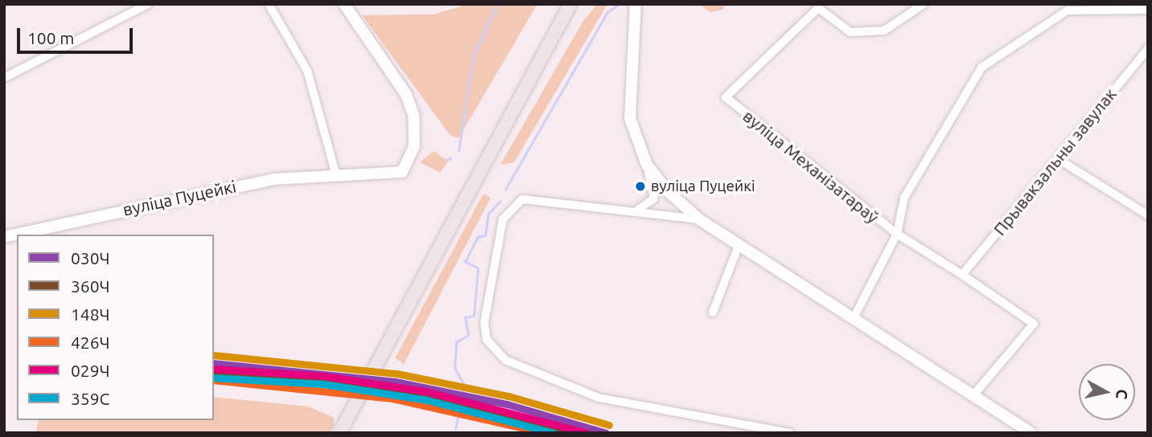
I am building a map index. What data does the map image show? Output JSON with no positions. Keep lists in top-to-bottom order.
{
  "streets": {
    "main road": ["вуліца Пуцейкі"],
    "street": ["Прывакзальны завулак", "вуліца Механізатараў"]
  },
  "places": ["вуліца Пуцейкі"],
  "lines": [
    "transit line 148Ч",
    "transit line 030Ч",
    "transit line 029Ч",
    "transit line 360Ч",
    "transit line 359С",
    "transit line 426Ч"
  ],
  "legend": [
    "030Ч",
    "360Ч",
    "148Ч",
    "426Ч",
    "029Ч",
    "359С"
  ],
  "scale_bar": "100 m",
  "north": "right"
}
